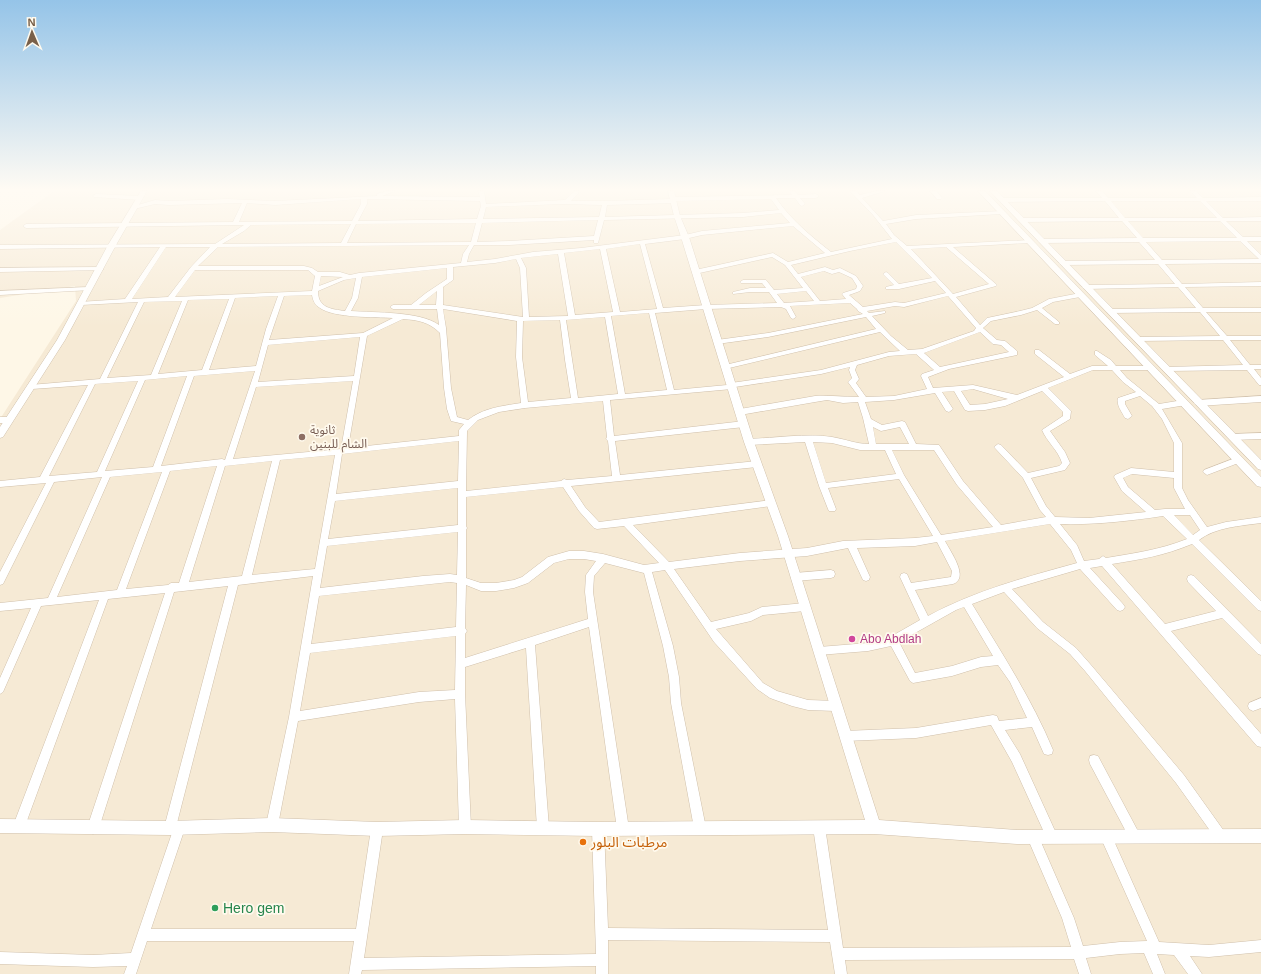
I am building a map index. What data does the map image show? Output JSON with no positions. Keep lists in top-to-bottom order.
{
  "places": [
    "ثانوية الشام للبنين",
    "Abo Abdlah",
    "مرطبات البلور",
    "Hero gem"
  ],
  "north": "top"
}
